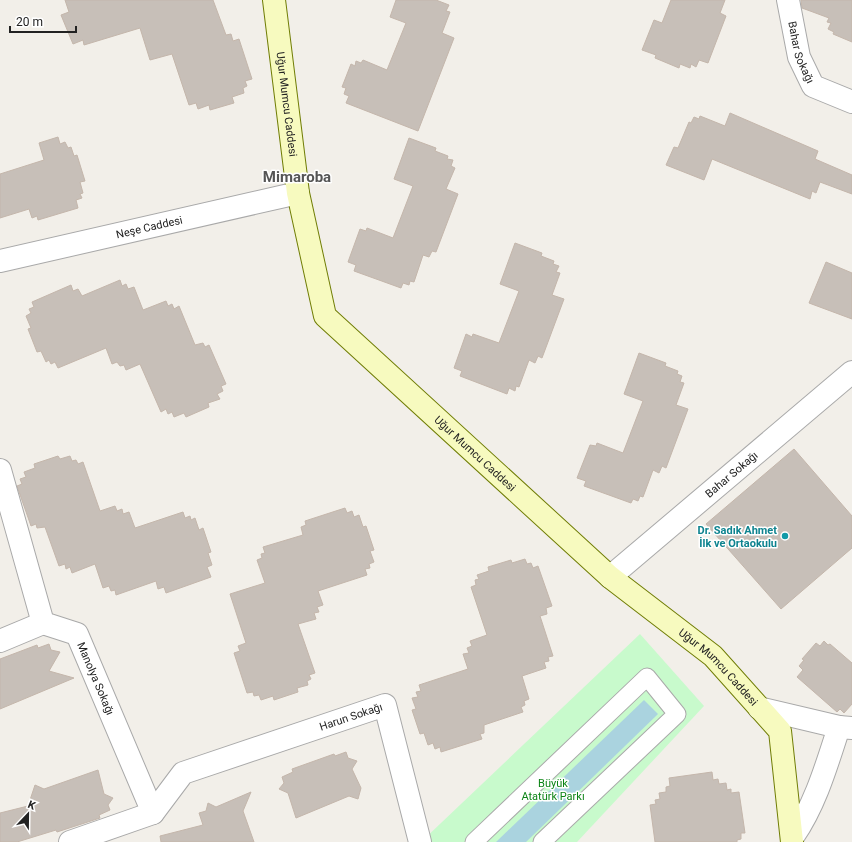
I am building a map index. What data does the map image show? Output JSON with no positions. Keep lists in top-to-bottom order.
{
  "streets": {
    "main road": ["Uğur Mumcu Caddesi"],
    "street": [
      "Bahar Sokağı",
      "Neşe Caddesi",
      "Manolya Sokağı",
      "Harun Sokağı"
    ]
  },
  "crossings": [
    ["Bahar Sokağı", "Uğur Mumcu Caddesi"],
    ["Uğur Mumcu Caddesi", "Neşe Caddesi"],
    ["Manolya Sokağı", "Harun Sokağı"]
  ],
  "districts": ["Mimaroba"],
  "parks": ["Büyük Atatürk Parkı"],
  "places": ["Dr. Sadık Ahmet İlk ve Ortaokulu"],
  "scale_bar": "20 m",
  "north": "top"
}
